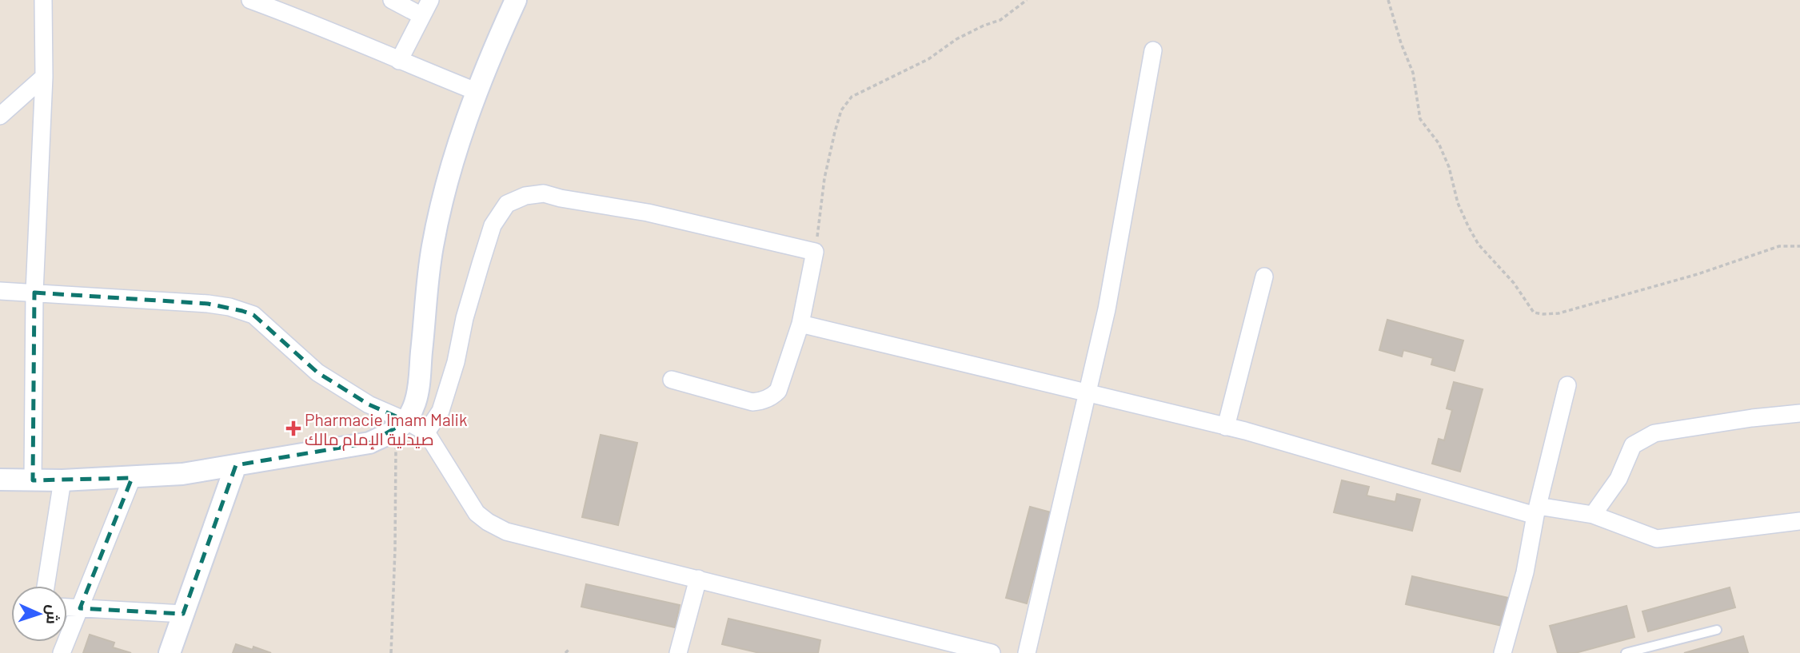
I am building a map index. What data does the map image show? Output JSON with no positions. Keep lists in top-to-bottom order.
{
  "places": {
    "health": ["Pharmacie Imam Malik صيدلية الإمام مالك"]
  },
  "north": "right"
}
